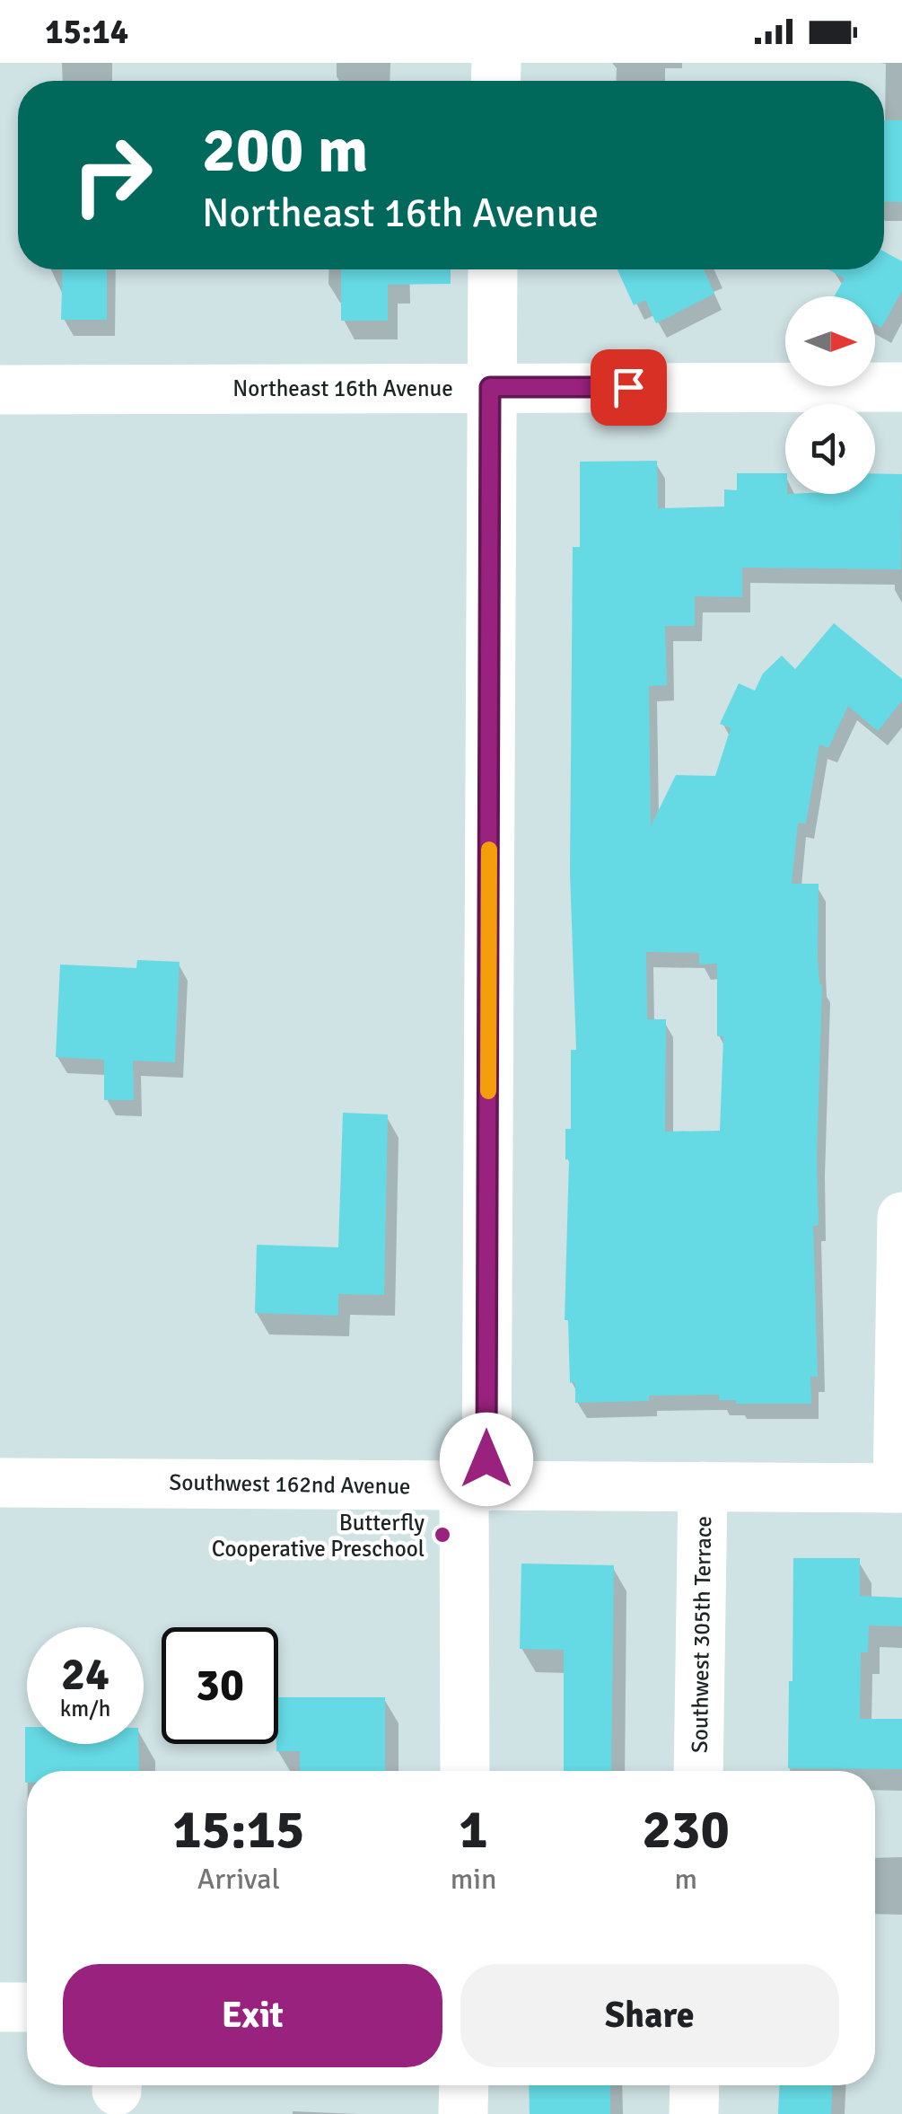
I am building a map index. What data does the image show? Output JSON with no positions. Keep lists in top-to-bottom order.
{
  "streets": {
    "street": ["Northeast 16th Avenue", "Southwest 162nd Avenue", "Southwest 305th Terrace"]
  },
  "crossings": [
    ["Southwest 162nd Avenue", "Southwest 305th Terrace"]
  ],
  "places": ["Butterfly Cooperative Preschool"],
  "north": "right",
  "page": {
    "status": "15:14",
    "turn": ["200 m", "Northeast 16th Avenue"],
    "speed": "24 km/h",
    "limit": "30",
    "eta": [
      "15:15",
      "Arrival",
      "1",
      "min",
      "230",
      "m"
    ],
    "buttons": ["Exit", "Share"]
  }
}
